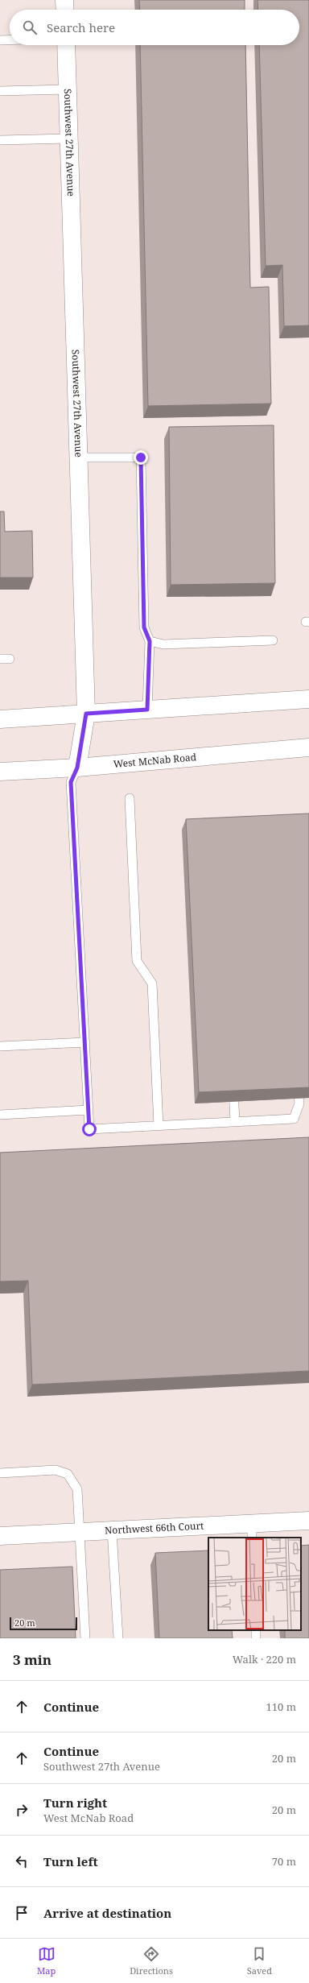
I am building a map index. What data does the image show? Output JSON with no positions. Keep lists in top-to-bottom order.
{
  "streets": {
    "street": ["Southwest 27th Avenue", "West McNab Road", "Northwest 66th Court"]
  },
  "crossings": [
    ["Southwest 27th Avenue", "West McNab Road"]
  ],
  "scale_bar": "20 m",
  "page": {
    "search": "Search here",
    "scale": "20 m",
    "heading": ["3 min", "Walk · 220 m"],
    "list": [
      ["Continue", "110 m"],
      ["Continue", "Southwest 27th Avenue", "20 m"],
      ["Turn right", "West McNab Road", "20 m"],
      ["Turn left", "70 m"],
      "Arrive at destination"
    ],
    "nav": ["Map", "Directions", "Saved"]
  }
}
